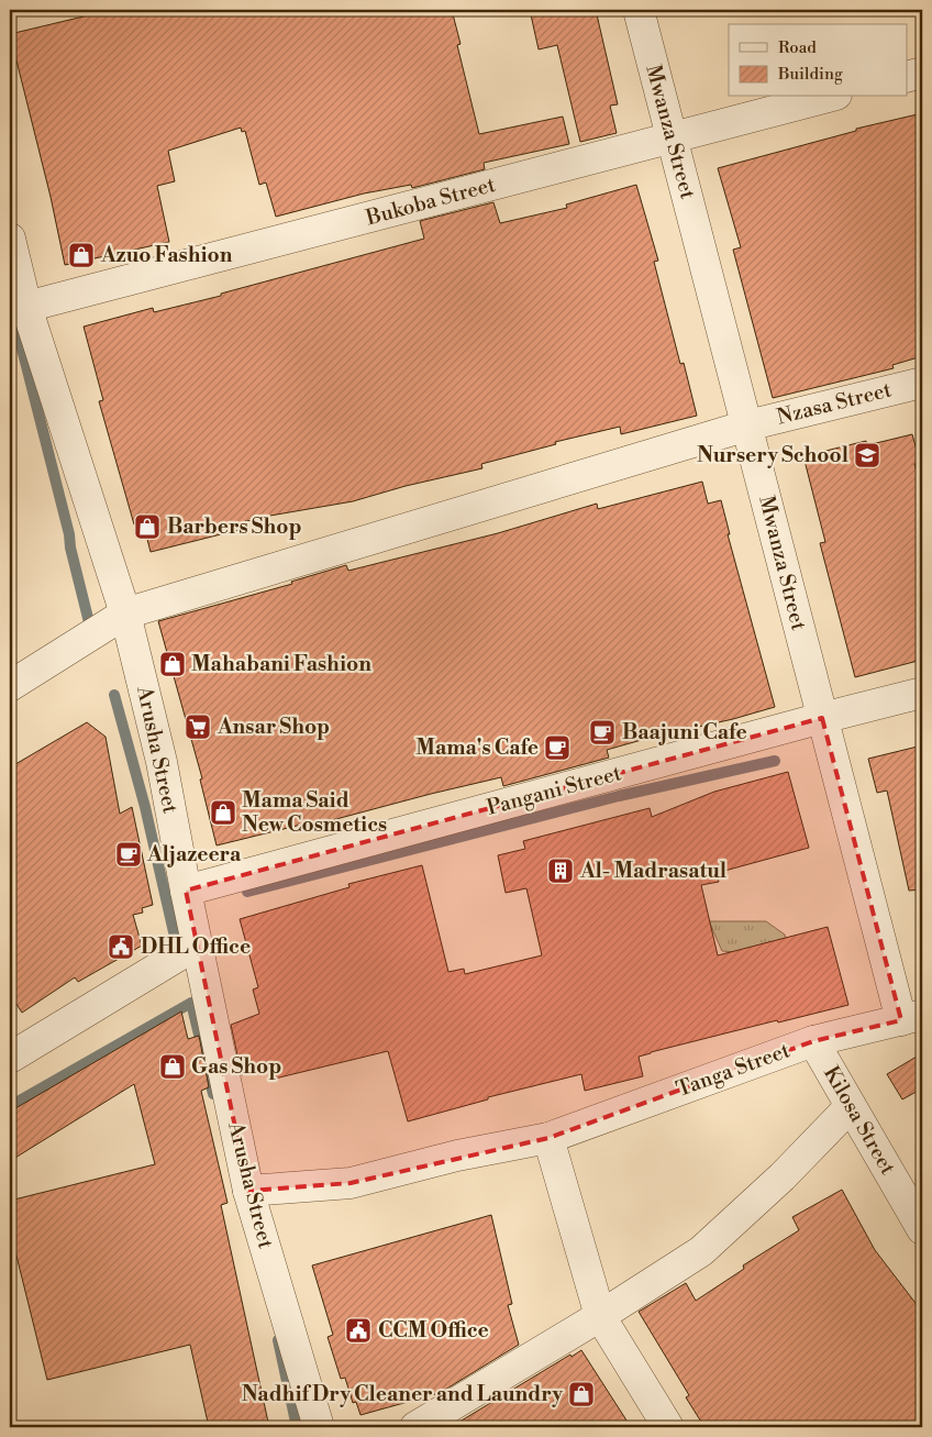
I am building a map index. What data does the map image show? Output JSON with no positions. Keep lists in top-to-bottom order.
{
  "streets": {
    "street": [
      "Mwanza Street",
      "Bukoba Street",
      "Nzasa Street",
      "Arusha Street",
      "Pangani Street",
      "Tanga Street",
      "Kilosa Street"
    ]
  },
  "crossings": [
    ["Mwanza Street", "Bukoba Street"],
    ["Mwanza Street", "Nzasa Street"],
    ["Mwanza Street", "Pangani Street"],
    ["Mwanza Street", "Tanga Street"],
    ["Bukoba Street", "Arusha Street"],
    ["Arusha Street", "Pangani Street"],
    ["Arusha Street", "Tanga Street"],
    ["Tanga Street", "Kilosa Street"]
  ],
  "places": {
    "shop": [
      "Azuo Fashion",
      "Barbers Shop",
      "Mahabani Fashion",
      "Mama Said New Cosmetics",
      "Gas Shop",
      "Nadhif Dry Cleaner and Laundry"
    ],
    "school or university": ["Nursery School"],
    "supermarket": ["Ansar Shop"],
    "cafe": ["Baajuni Cafe", "Mama's Cafe", "Aljazeera"],
    "building": ["Al- Madrasatul"],
    "public building": ["DHL Office", "CCM Office"]
  },
  "legend": ["Road", "Building"]
}
